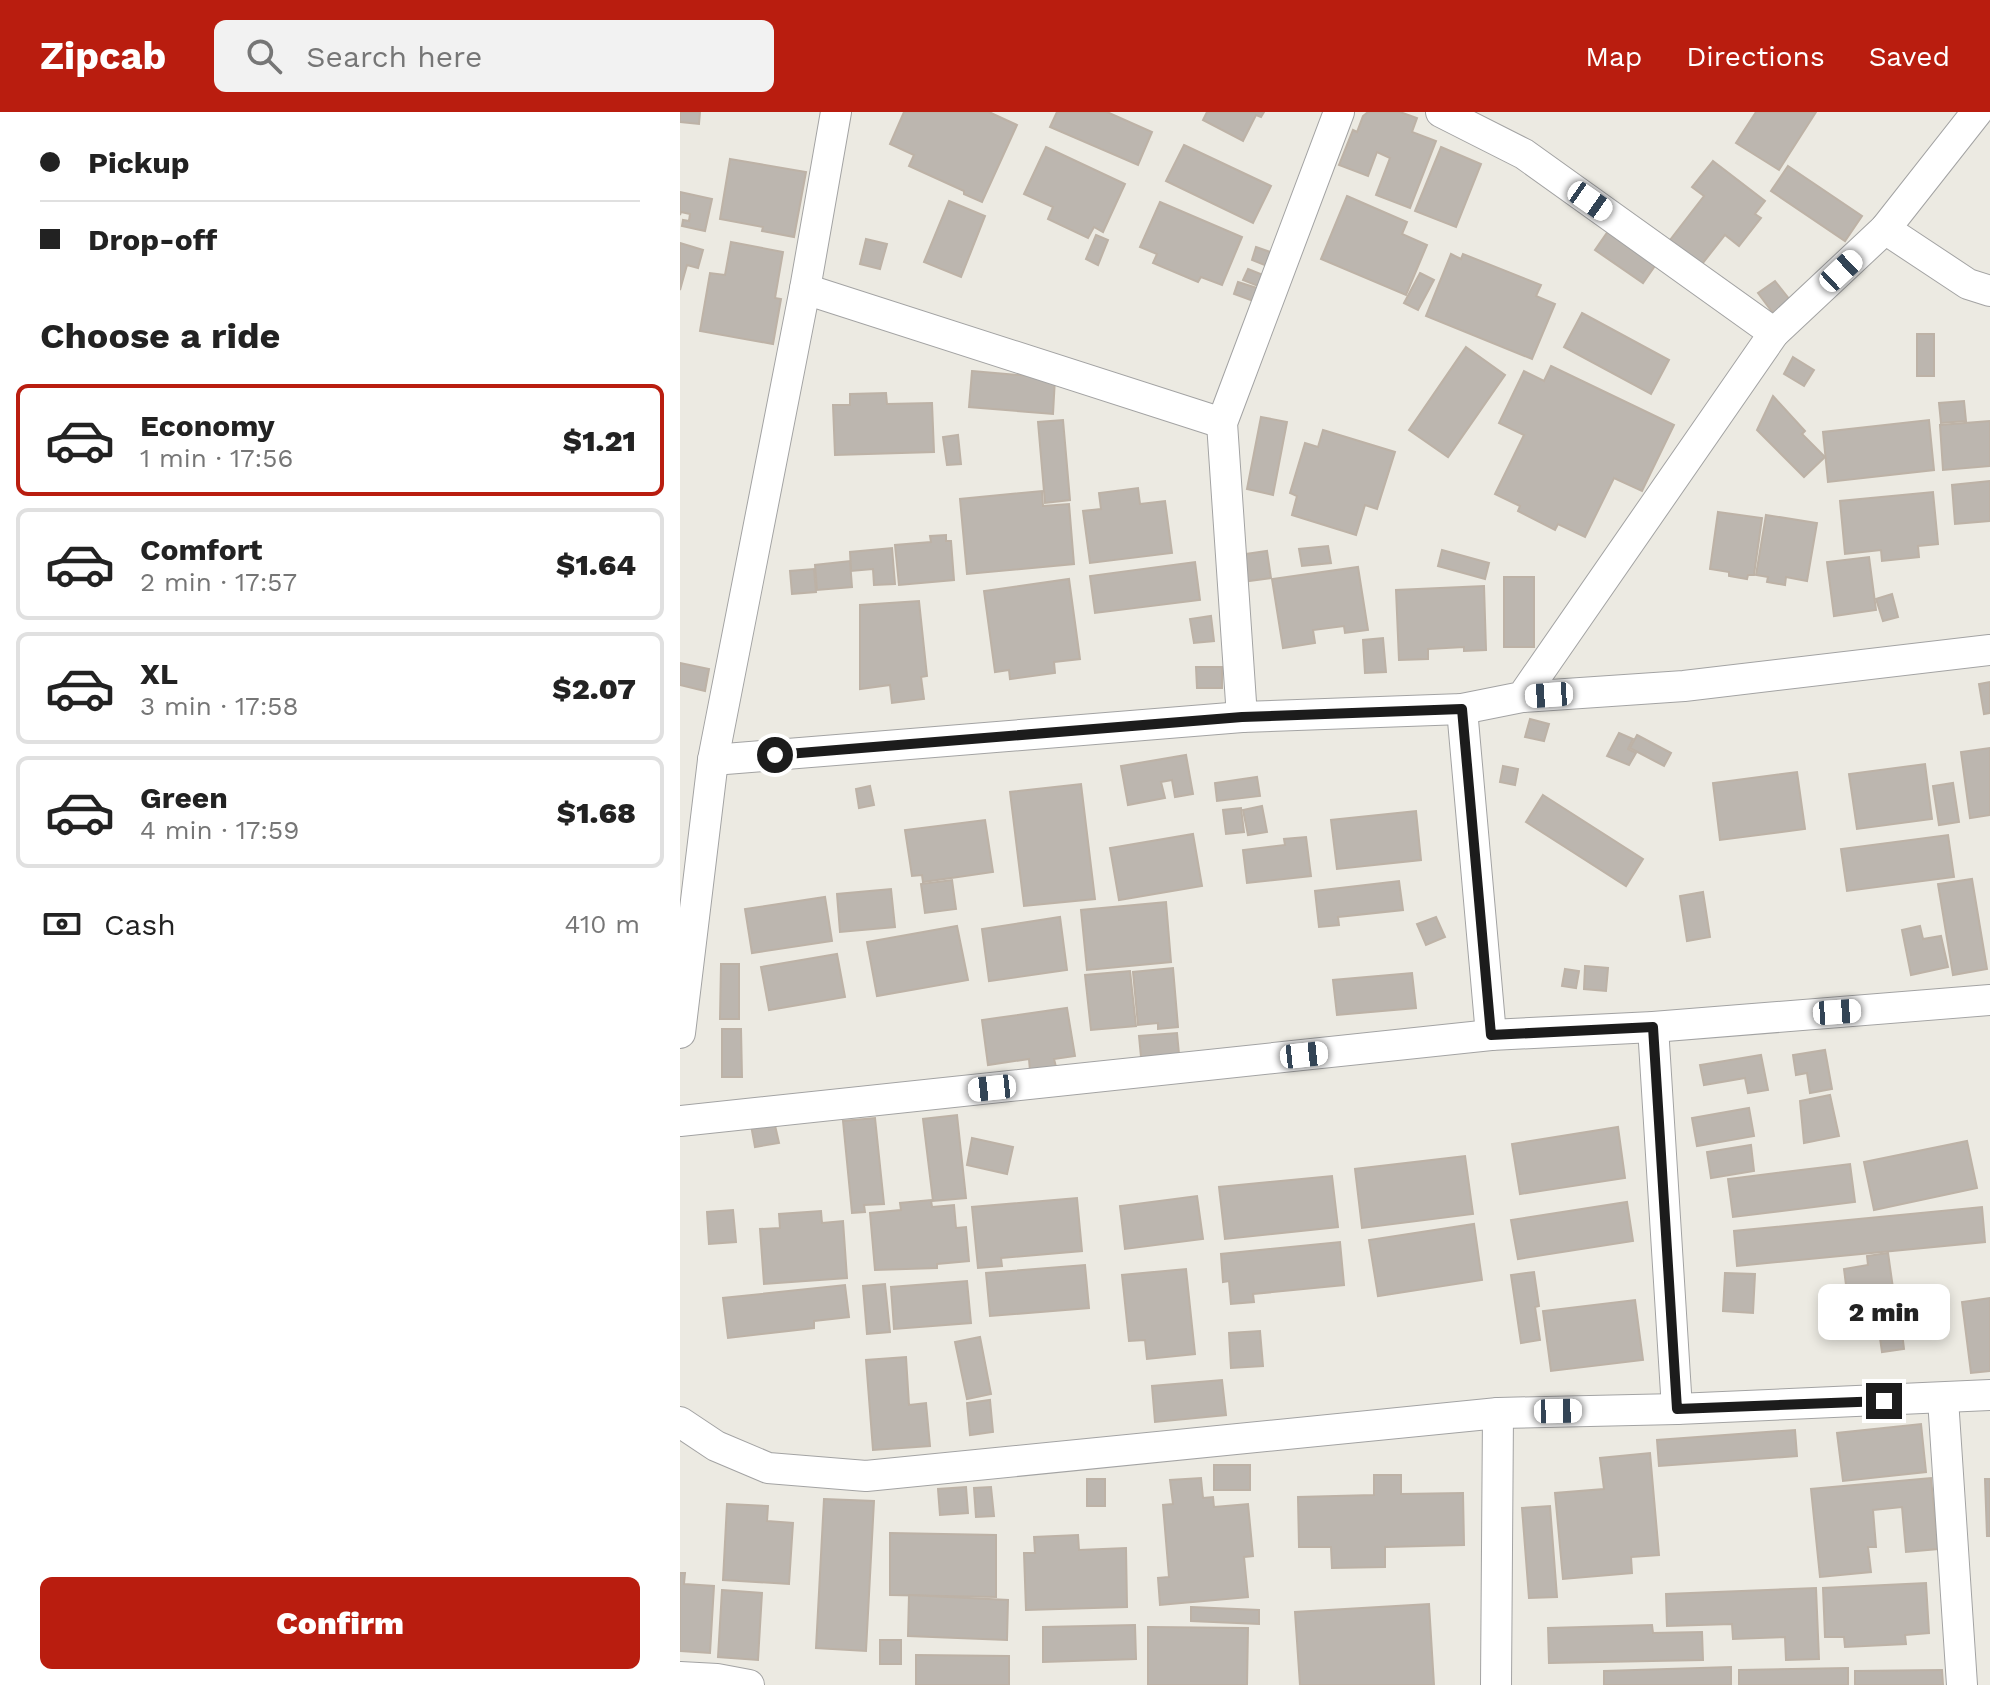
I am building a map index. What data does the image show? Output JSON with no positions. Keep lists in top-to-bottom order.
{
  "page": {
    "header": "Zipcab",
    "search": "Search here",
    "nav": ["Map", "Directions", "Saved"],
    "banner": ["Pickup", "Drop-off"],
    "heading": "Choose a ride",
    "list": [
      {
        "name": "Economy",
        "note": "1 min · 17:56",
        "value": "$1.21"
      },
      {
        "name": "Comfort",
        "note": "2 min · 17:57",
        "value": "$1.64"
      },
      {
        "name": "XL",
        "note": "3 min · 17:58",
        "value": "$2.07"
      },
      {
        "name": "Green",
        "note": "4 min · 17:59",
        "value": "$1.68"
      }
    ],
    "pay": ["Cash", "410 m"],
    "bubble": "2 min",
    "buttons": "Confirm"
  }
}
